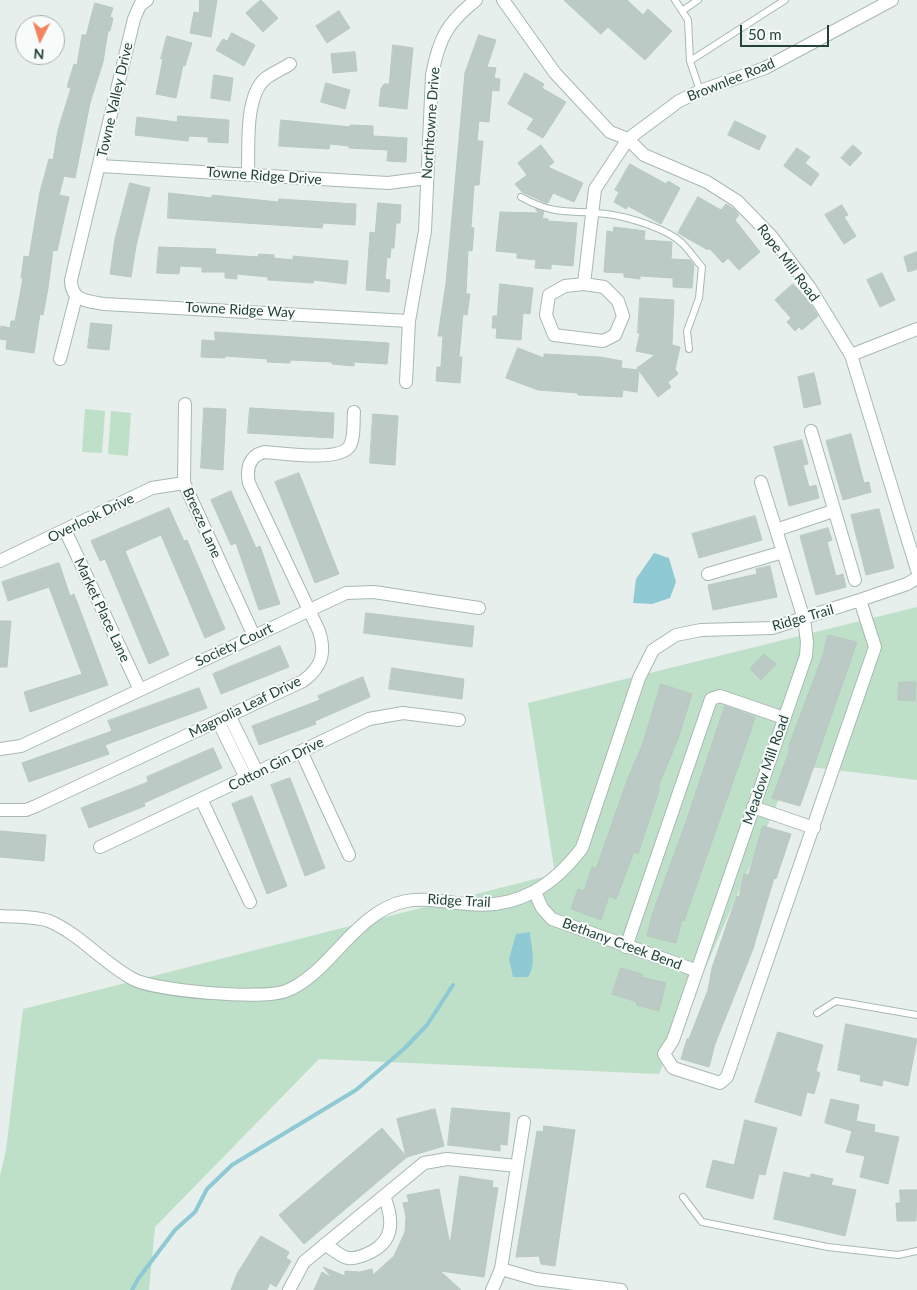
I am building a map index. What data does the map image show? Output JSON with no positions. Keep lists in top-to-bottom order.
{
  "streets": {
    "street": [
      "Brownlee Road",
      "Towne Valley Drive",
      "Northtowne Drive",
      "Towne Ridge Drive",
      "Rope Mill Road",
      "Towne Ridge Way",
      "Overlook Drive",
      "Breeze Lane",
      "Market Place Lane",
      "Ridge Trail",
      "Society Court",
      "Magnolia Leaf Drive",
      "Cotton Gin Drive",
      "Meadow Mill Road",
      "Bethany Creek Bend"
    ]
  },
  "crossings": [
    ["Brownlee Road", "Rope Mill Road"],
    ["Towne Valley Drive", "Towne Ridge Drive"],
    ["Towne Valley Drive", "Towne Ridge Way"],
    ["Northtowne Drive", "Towne Ridge Drive"],
    ["Northtowne Drive", "Towne Ridge Way"],
    ["Overlook Drive", "Breeze Lane"],
    ["Overlook Drive", "Market Place Lane"],
    ["Breeze Lane", "Society Court"],
    ["Market Place Lane", "Society Court"],
    ["Ridge Trail", "Meadow Mill Road"],
    ["Ridge Trail", "Bethany Creek Bend"],
    ["Society Court", "Magnolia Leaf Drive"],
    ["Meadow Mill Road", "Bethany Creek Bend"]
  ],
  "scale_bar": "50 m",
  "north": "bottom"
}
